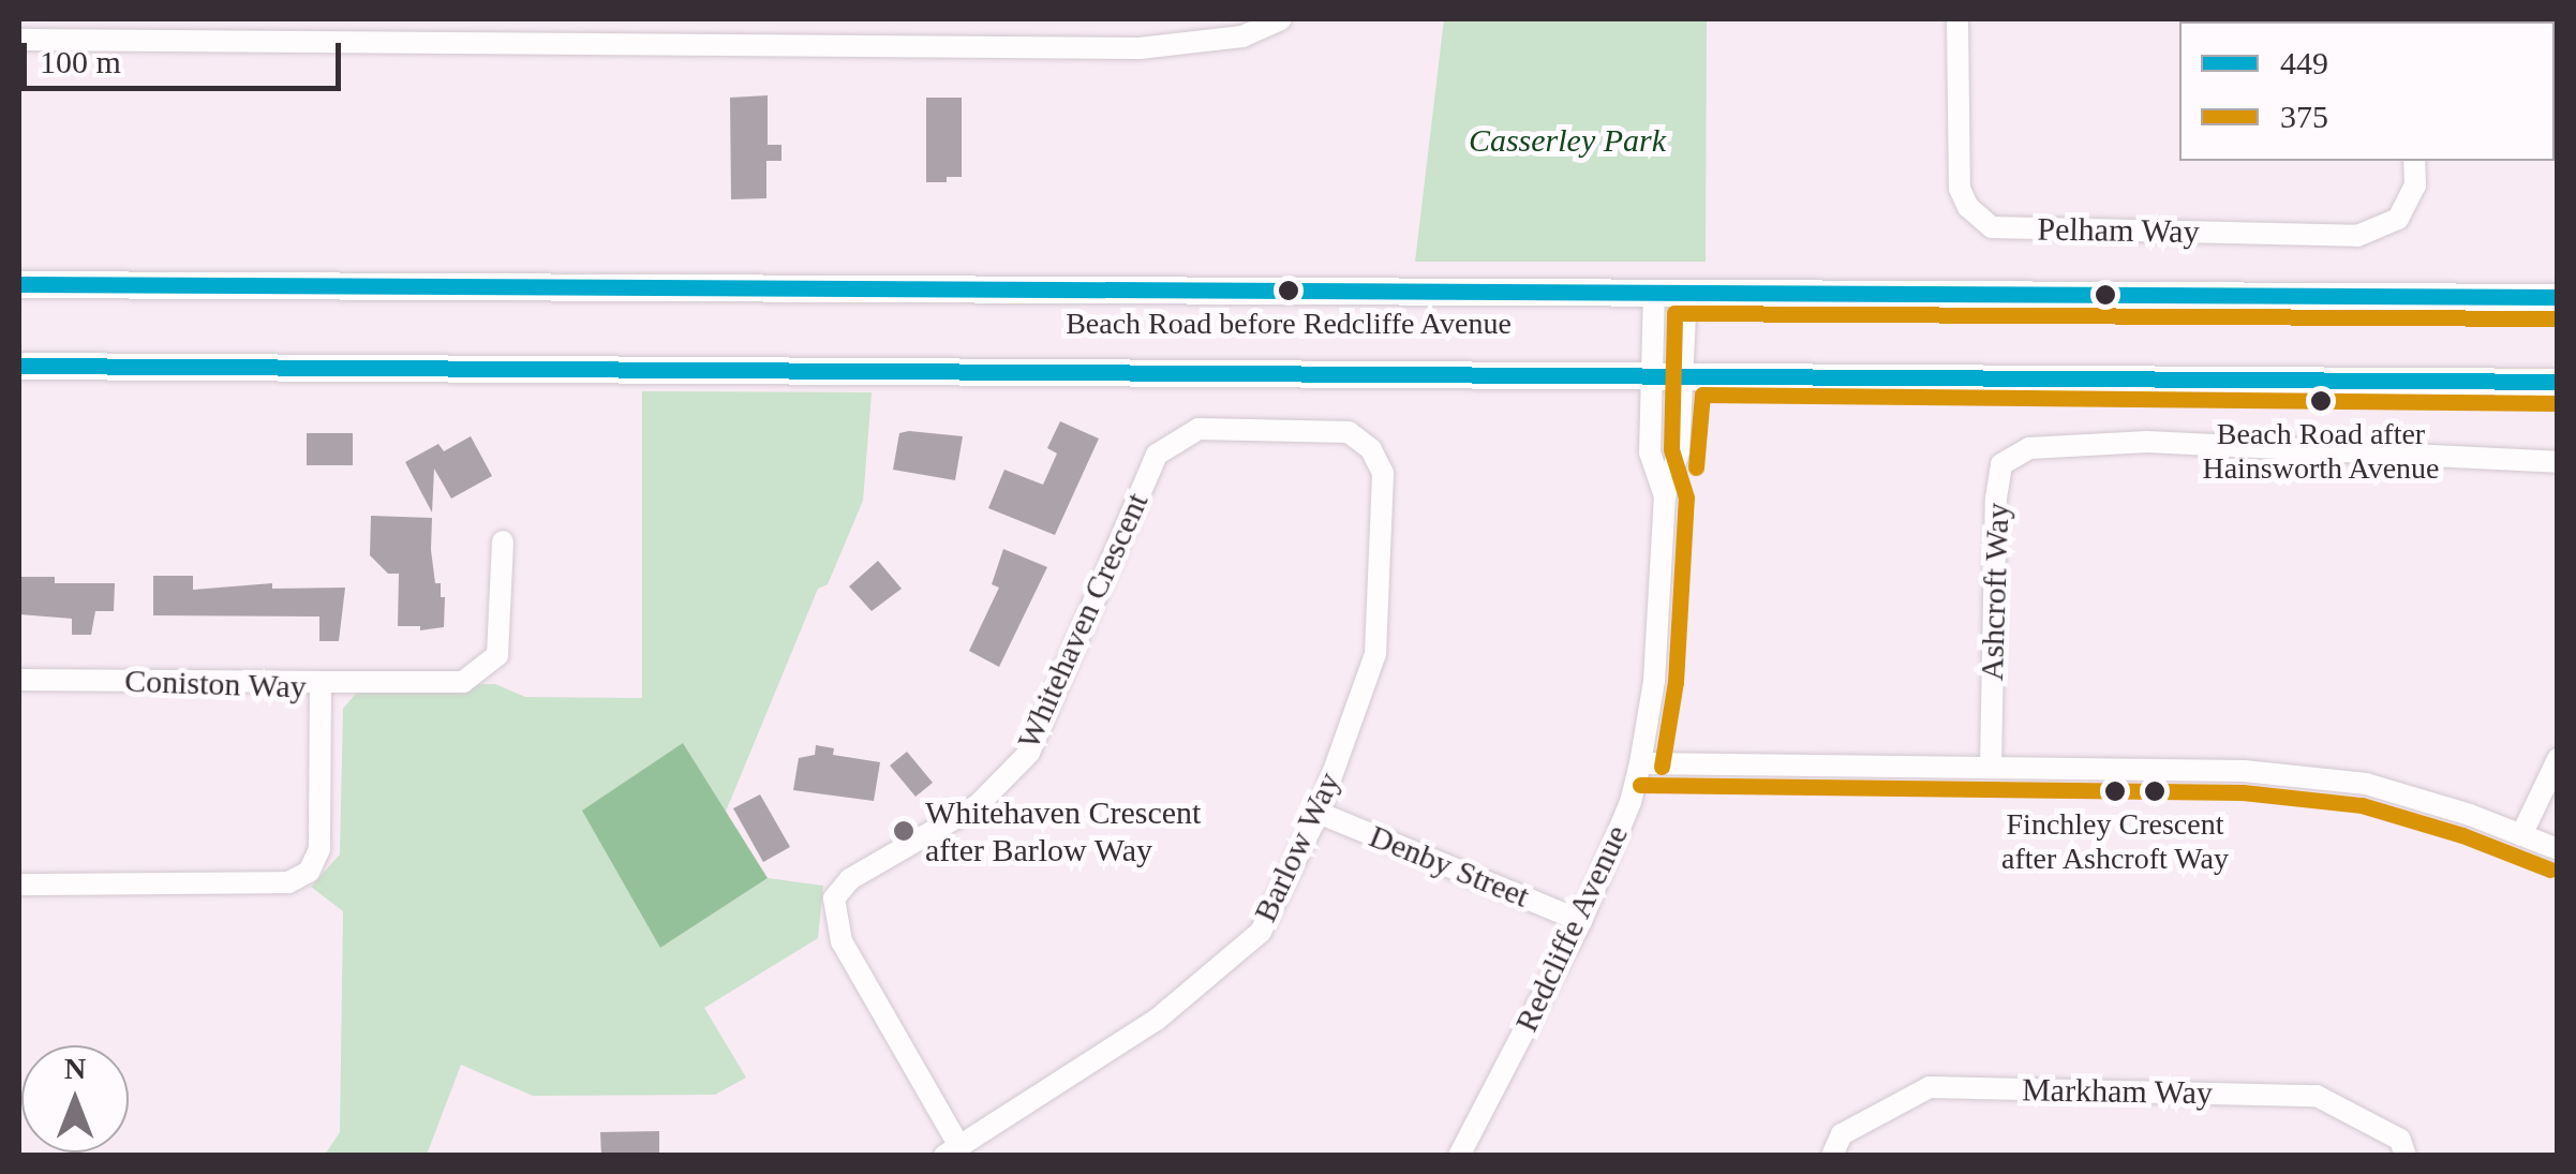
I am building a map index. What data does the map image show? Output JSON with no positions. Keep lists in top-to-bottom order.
{
  "streets": {
    "street": [
      "Pelham Way",
      "Ashcroft Way",
      "Whitehaven Crescent",
      "Coniston Way",
      "Barlow Way",
      "Denby Street",
      "Redcliffe Avenue",
      "Markham Way"
    ]
  },
  "crossings": [
    ["Whitehaven Crescent", "Barlow Way"],
    ["Barlow Way", "Denby Street"],
    ["Denby Street", "Redcliffe Avenue"]
  ],
  "parks": ["Casserley Park"],
  "places": [
    "Beach Road before Redcliffe Avenue",
    "Beach Road after Hainsworth Avenue",
    "Finchley Crescent after Ashcroft Way",
    "Whitehaven Crescent after Barlow Way"
  ],
  "lines": ["transit line 449", "transit line 375"],
  "legend": ["449", "375"],
  "scale_bar": "100 m",
  "north": "top"
}
